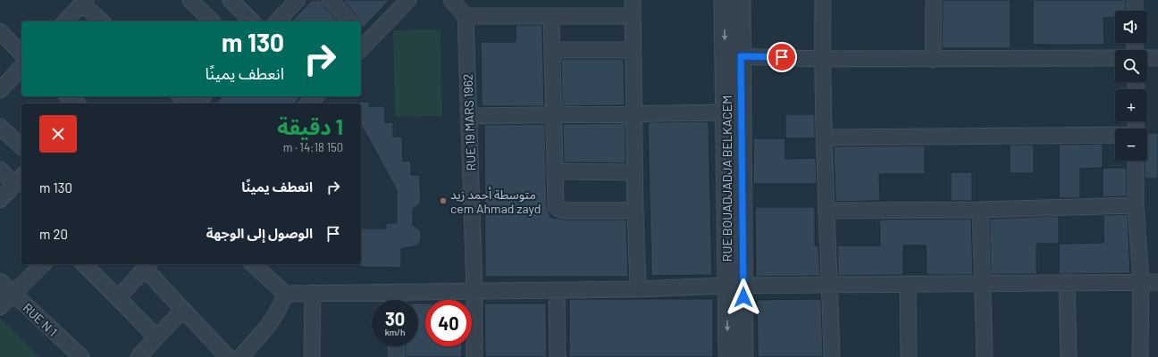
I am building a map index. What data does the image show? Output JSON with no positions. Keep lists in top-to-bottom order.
{
  "streets": {
    "street": ["RUE 19 MARS 1962", "RUE BOUADJADJA BELKACEM", "RUE N 1"]
  },
  "places": ["متوسطة أحمد زيد cem Ahmad zayd"],
  "page": {
    "map_buttons": ["+", "−"],
    "turn": ["130 m", "انعطف يمينًا"],
    "heading": ["1 دقيقة", "150 m · 14:18"],
    "list": [
      {
        "name": "انعطف يمينًا",
        "value": "130 m"
      },
      {
        "name": "الوصول إلى الوجهة",
        "value": "20 m"
      }
    ],
    "speed": "30 km/h",
    "limit": "40"
  }
}
